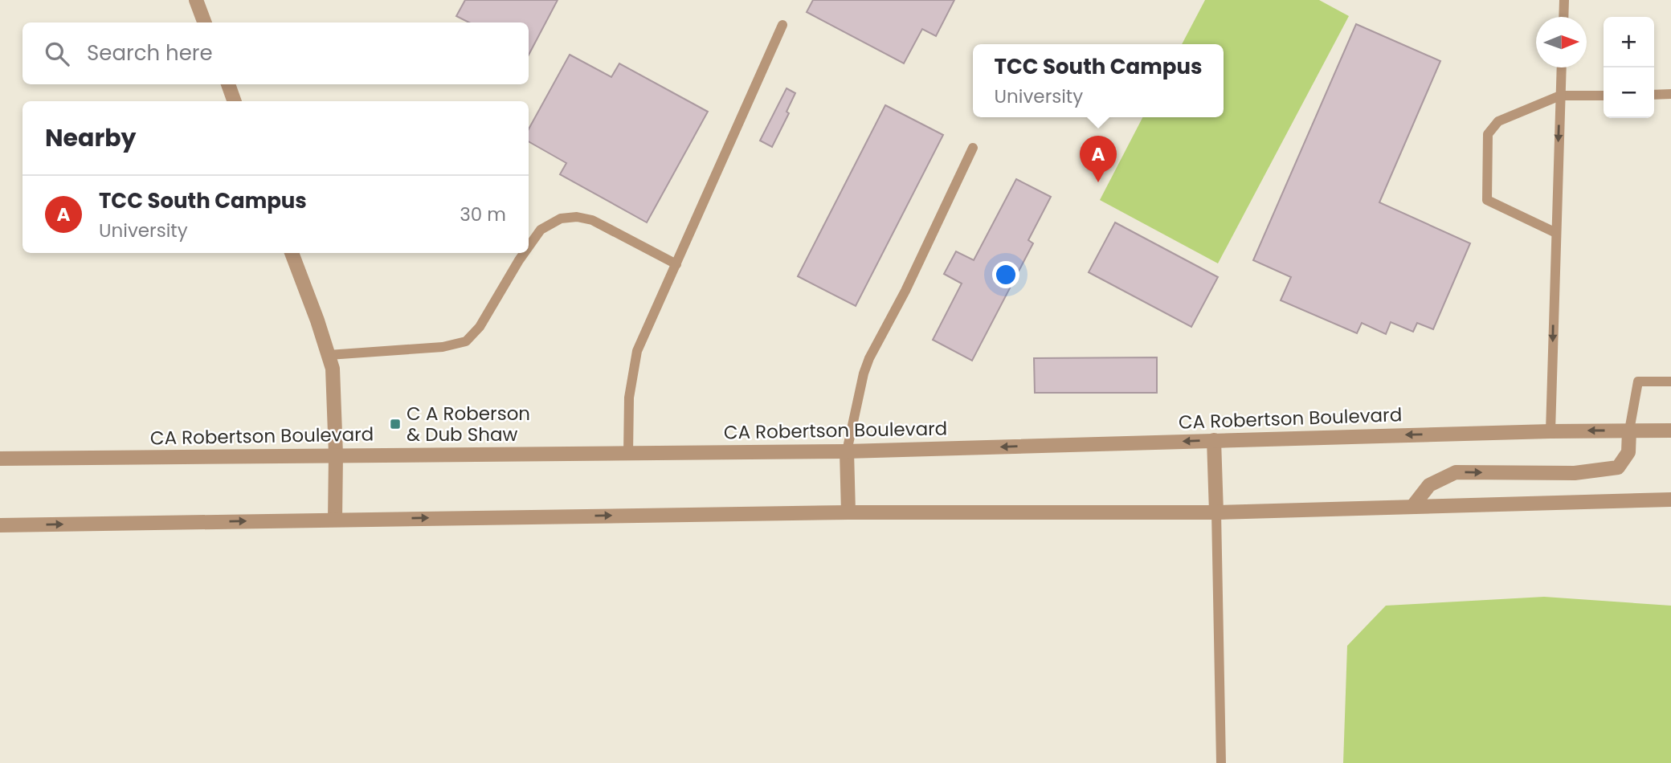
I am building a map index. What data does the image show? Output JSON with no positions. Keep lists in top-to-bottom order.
{
  "streets": {
    "street": ["CA Robertson Boulevard"]
  },
  "places": {
    "transit": ["C A Roberson & Dub Shaw"]
  },
  "north": "right",
  "page": {
    "map_buttons": ["+", "−"],
    "search": "Search here",
    "popup": ["TCC South Campus", "University"],
    "heading": "Nearby",
    "pins": "A",
    "list": [
      {
        "mark": "A",
        "name": "TCC South Campus",
        "note": "University",
        "value": "30 m"
      }
    ]
  }
}
